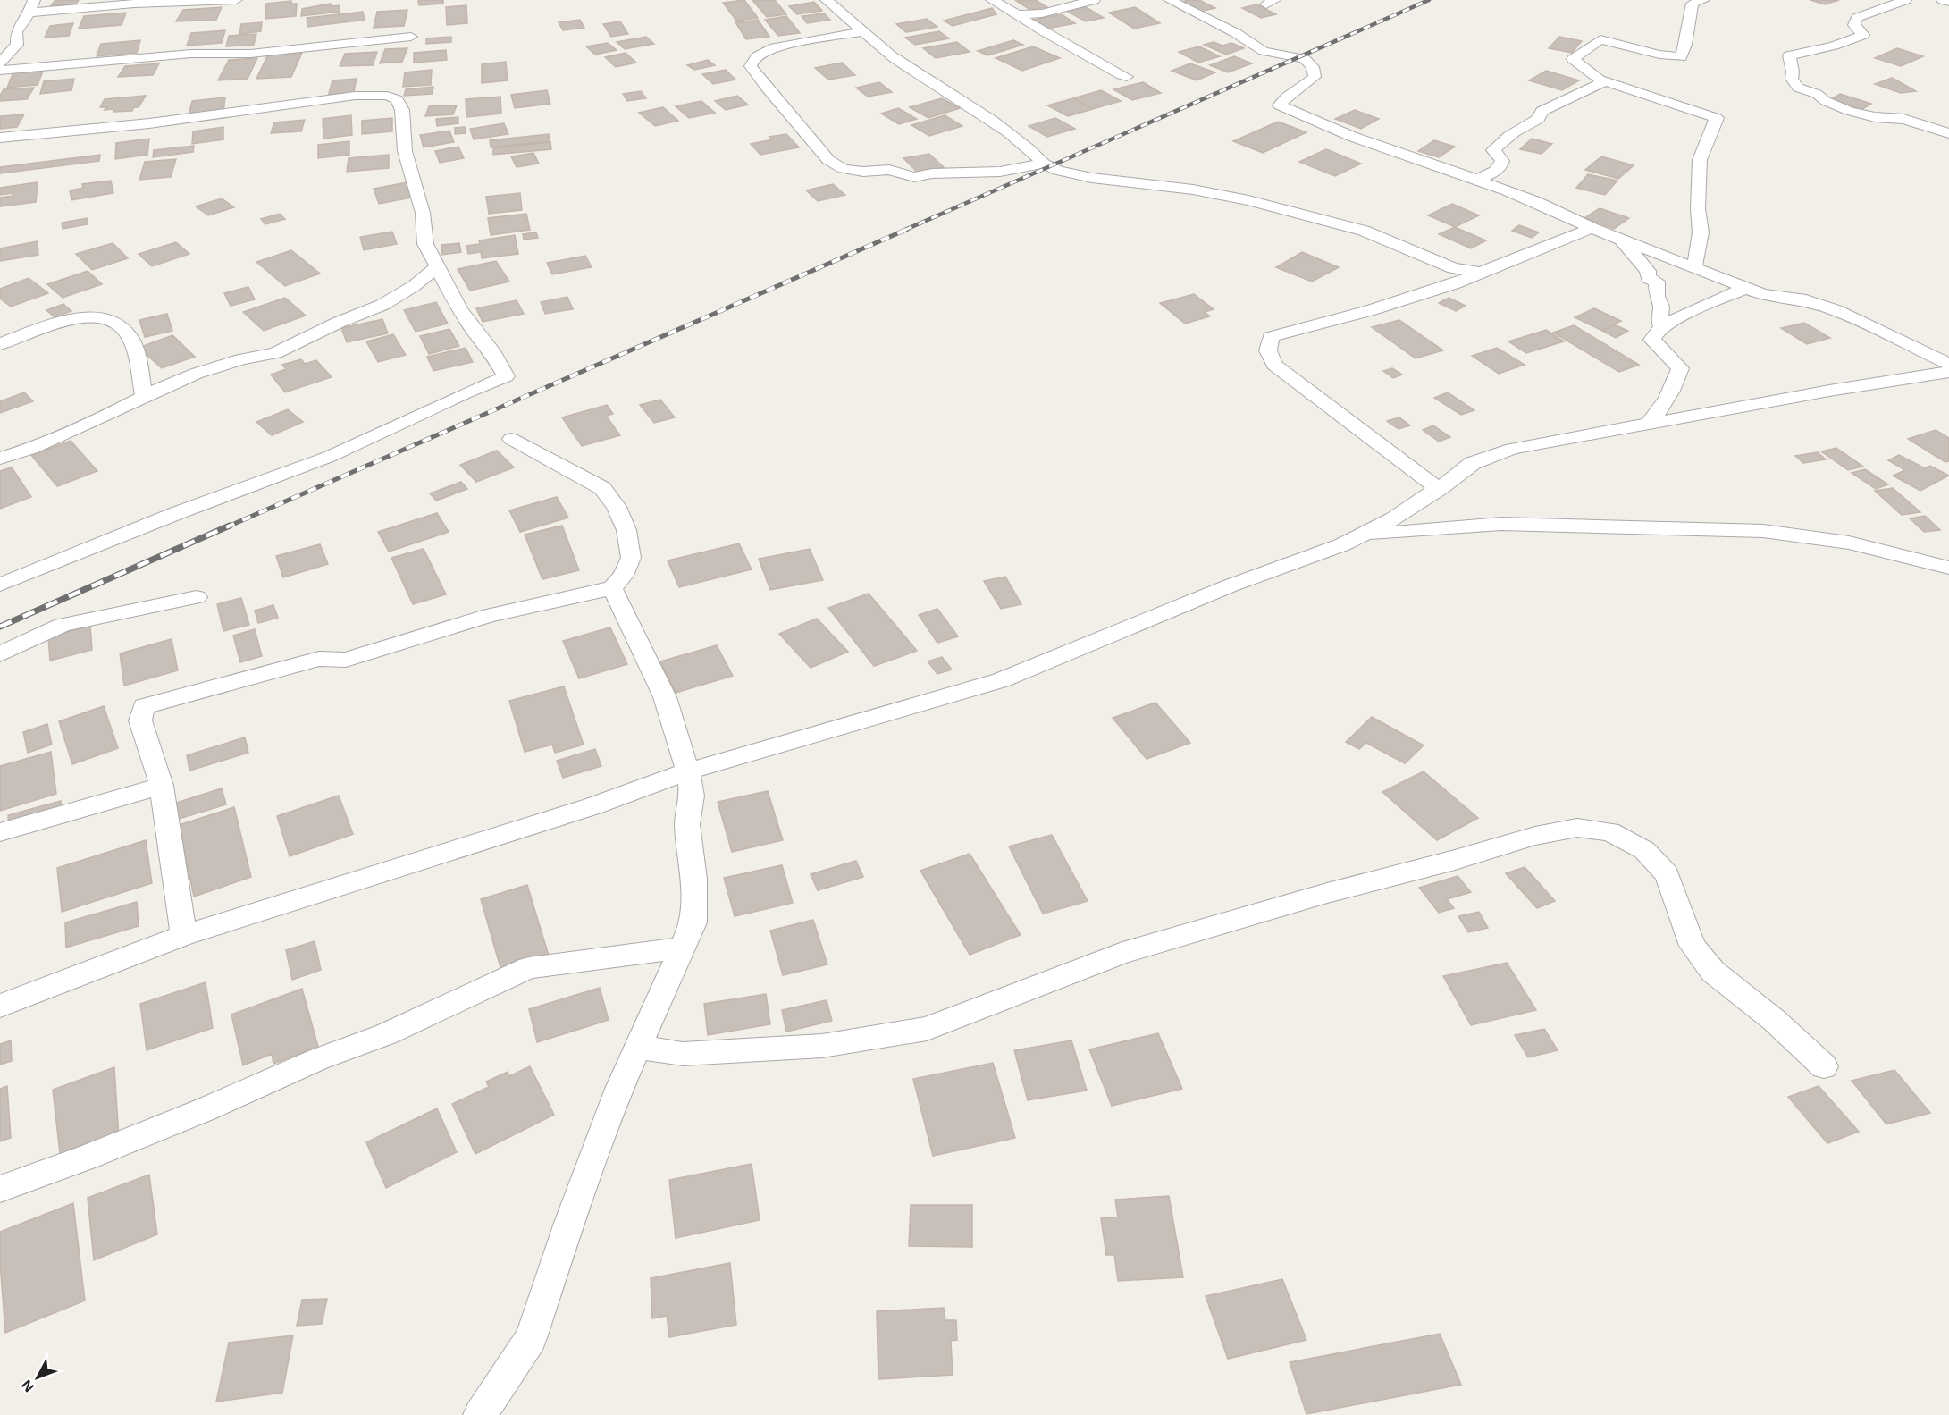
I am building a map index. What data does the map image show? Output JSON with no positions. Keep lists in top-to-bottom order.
{
  "north": "bottom left"
}
